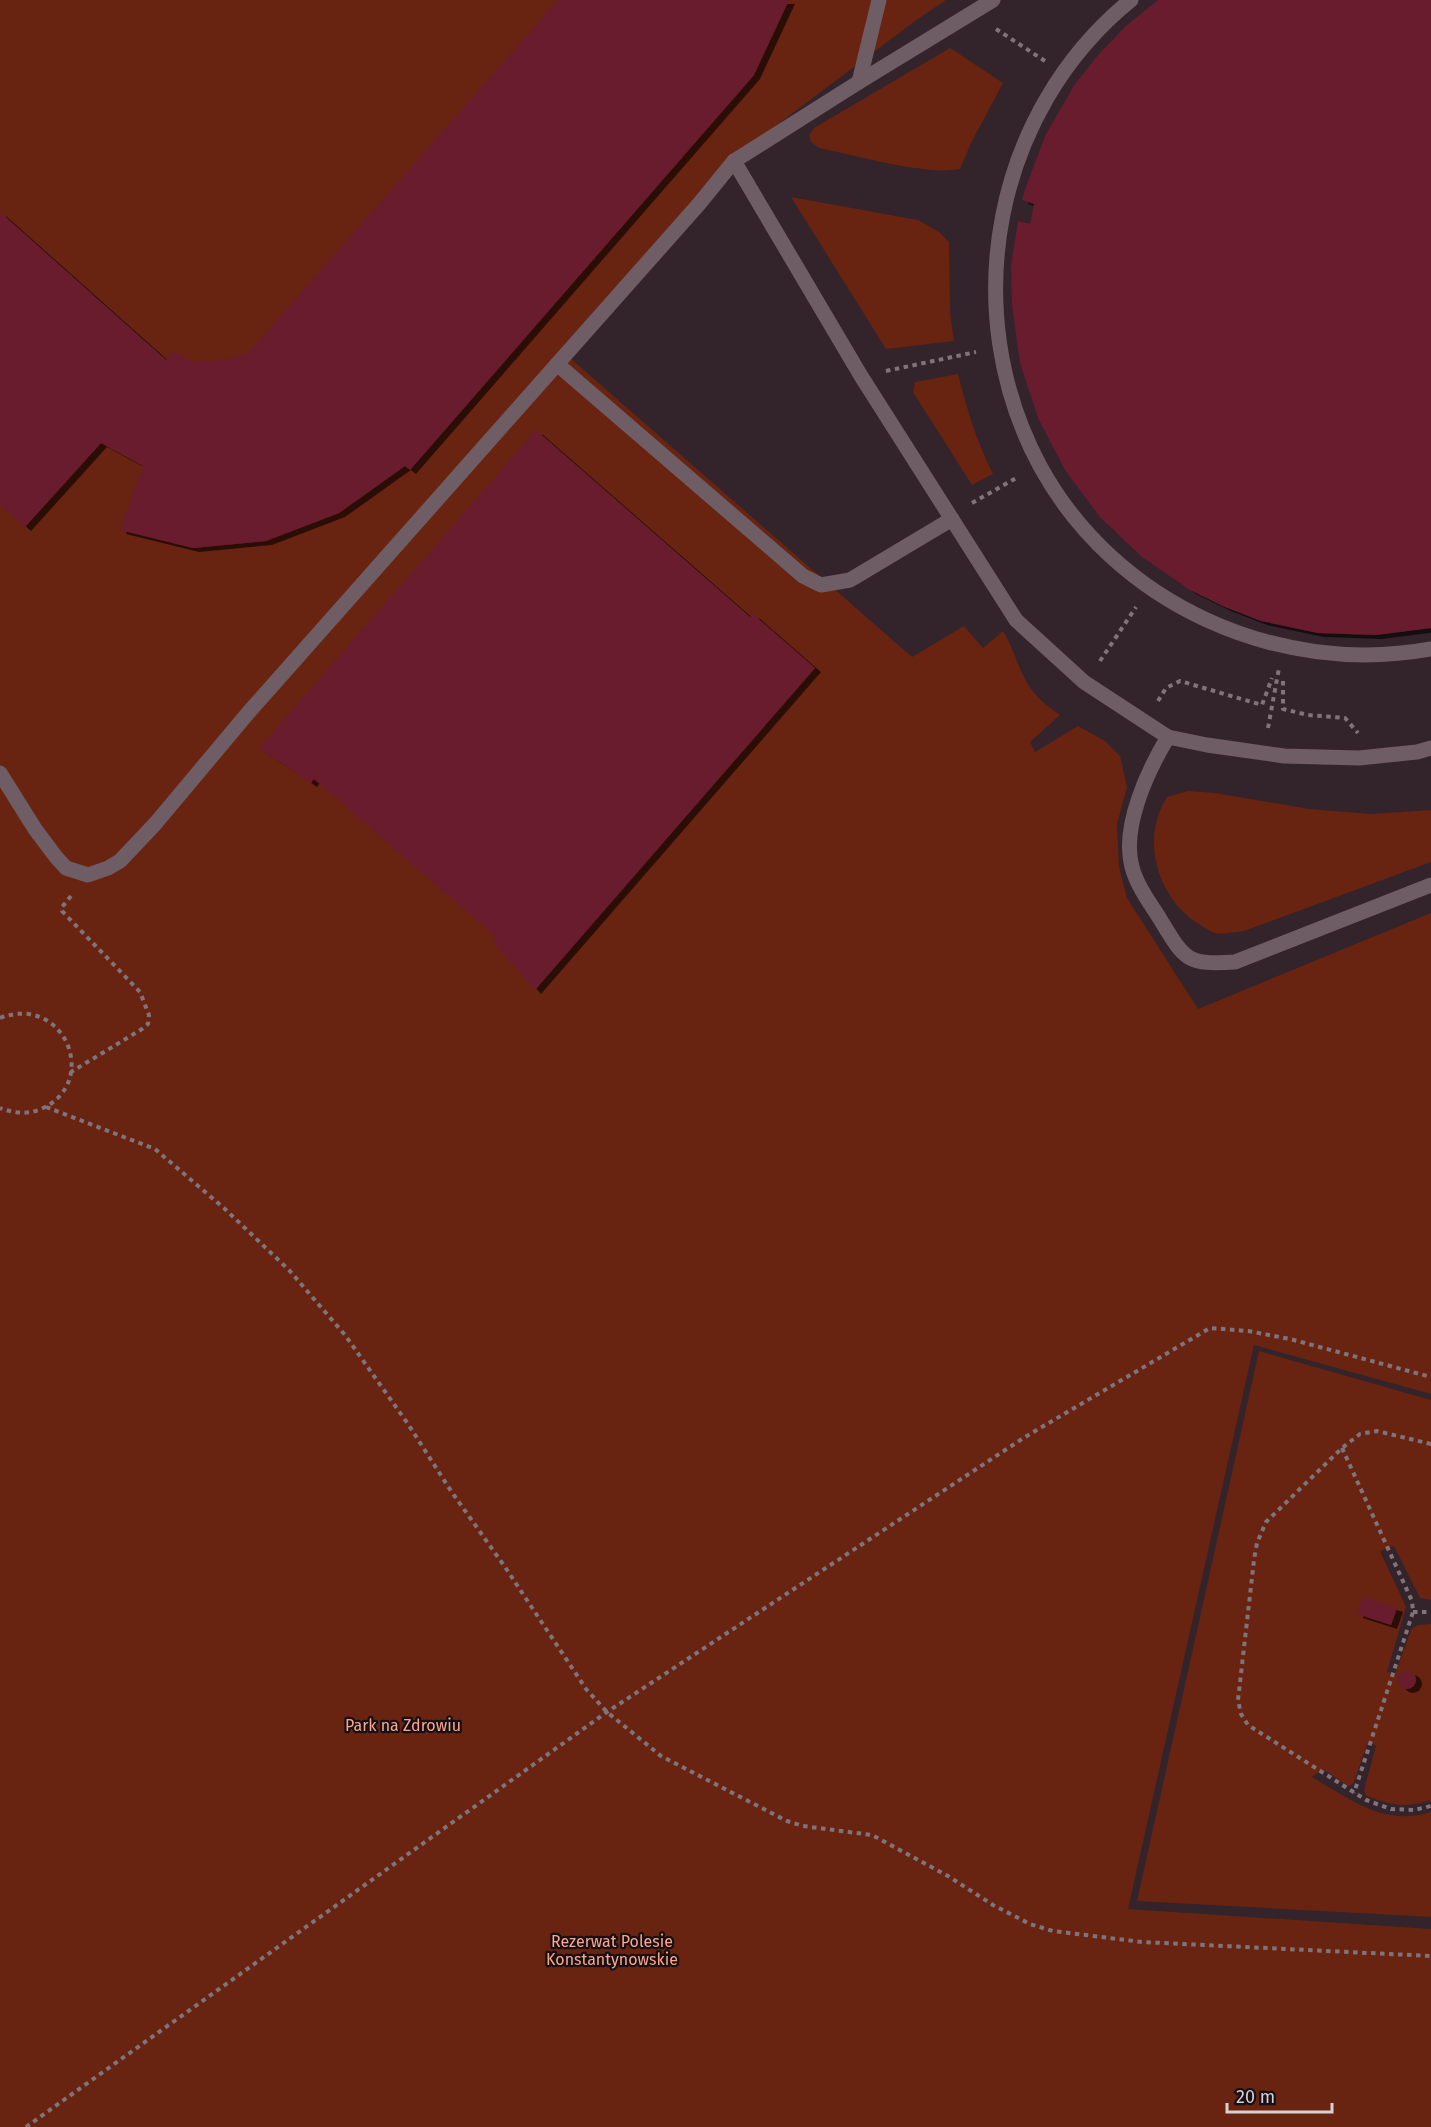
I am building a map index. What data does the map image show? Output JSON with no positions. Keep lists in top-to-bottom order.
{
  "parks": ["Park na Zdrowiu", "Rezerwat Polesie Konstantynowskie"],
  "scale_bar": "20 m"
}
